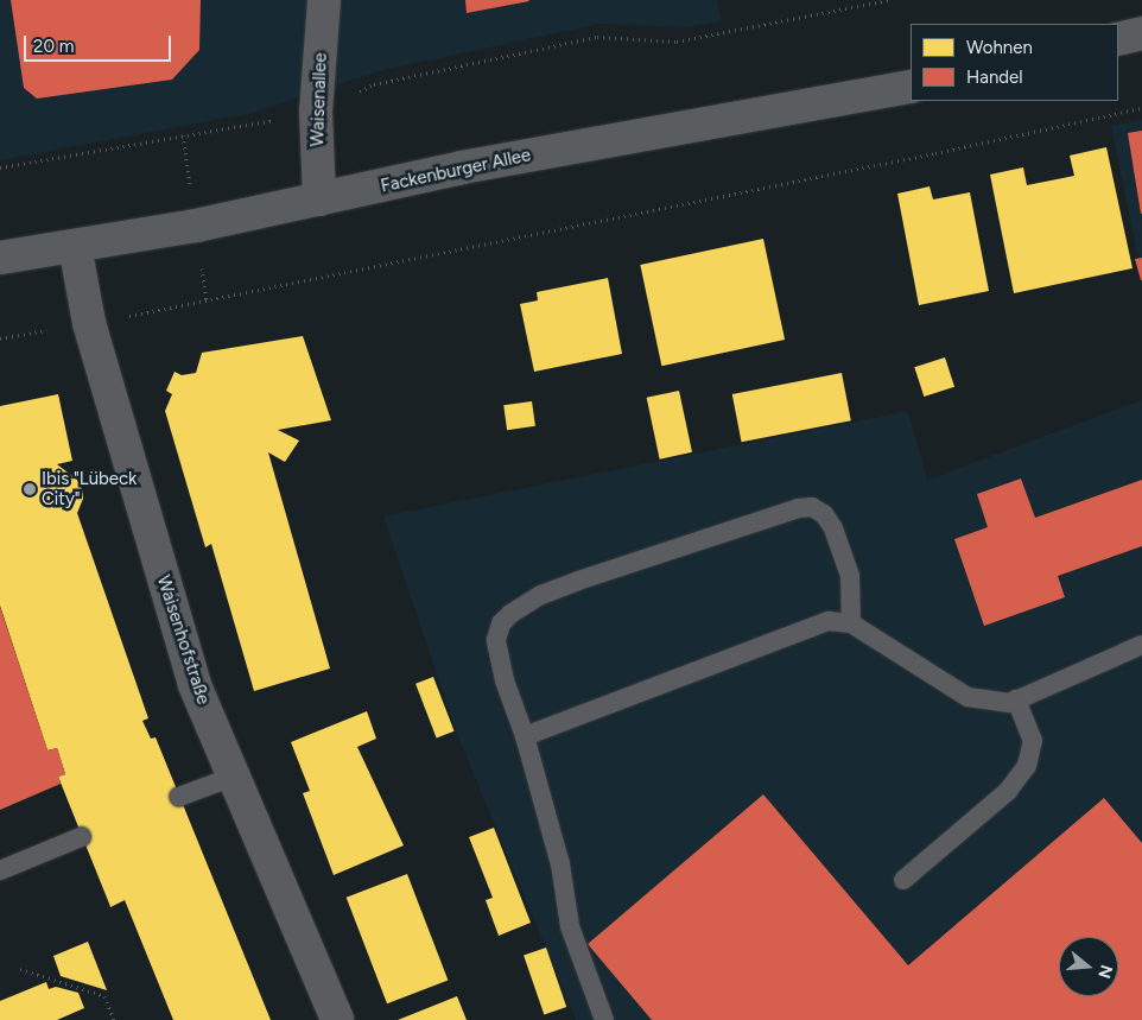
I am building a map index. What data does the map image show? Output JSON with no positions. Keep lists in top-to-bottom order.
{
  "streets": {
    "main road": ["Fackenburger Allee"],
    "street": ["Waisenallee", "Waisenhofstraße"]
  },
  "crossings": [
    ["Waisenallee", "Fackenburger Allee"],
    ["Fackenburger Allee", "Waisenhofstraße"]
  ],
  "places": ["Ibis \"Lübeck City\""],
  "legend": ["Wohnen", "Handel"],
  "scale_bar": "20 m",
  "north": "right"
}
